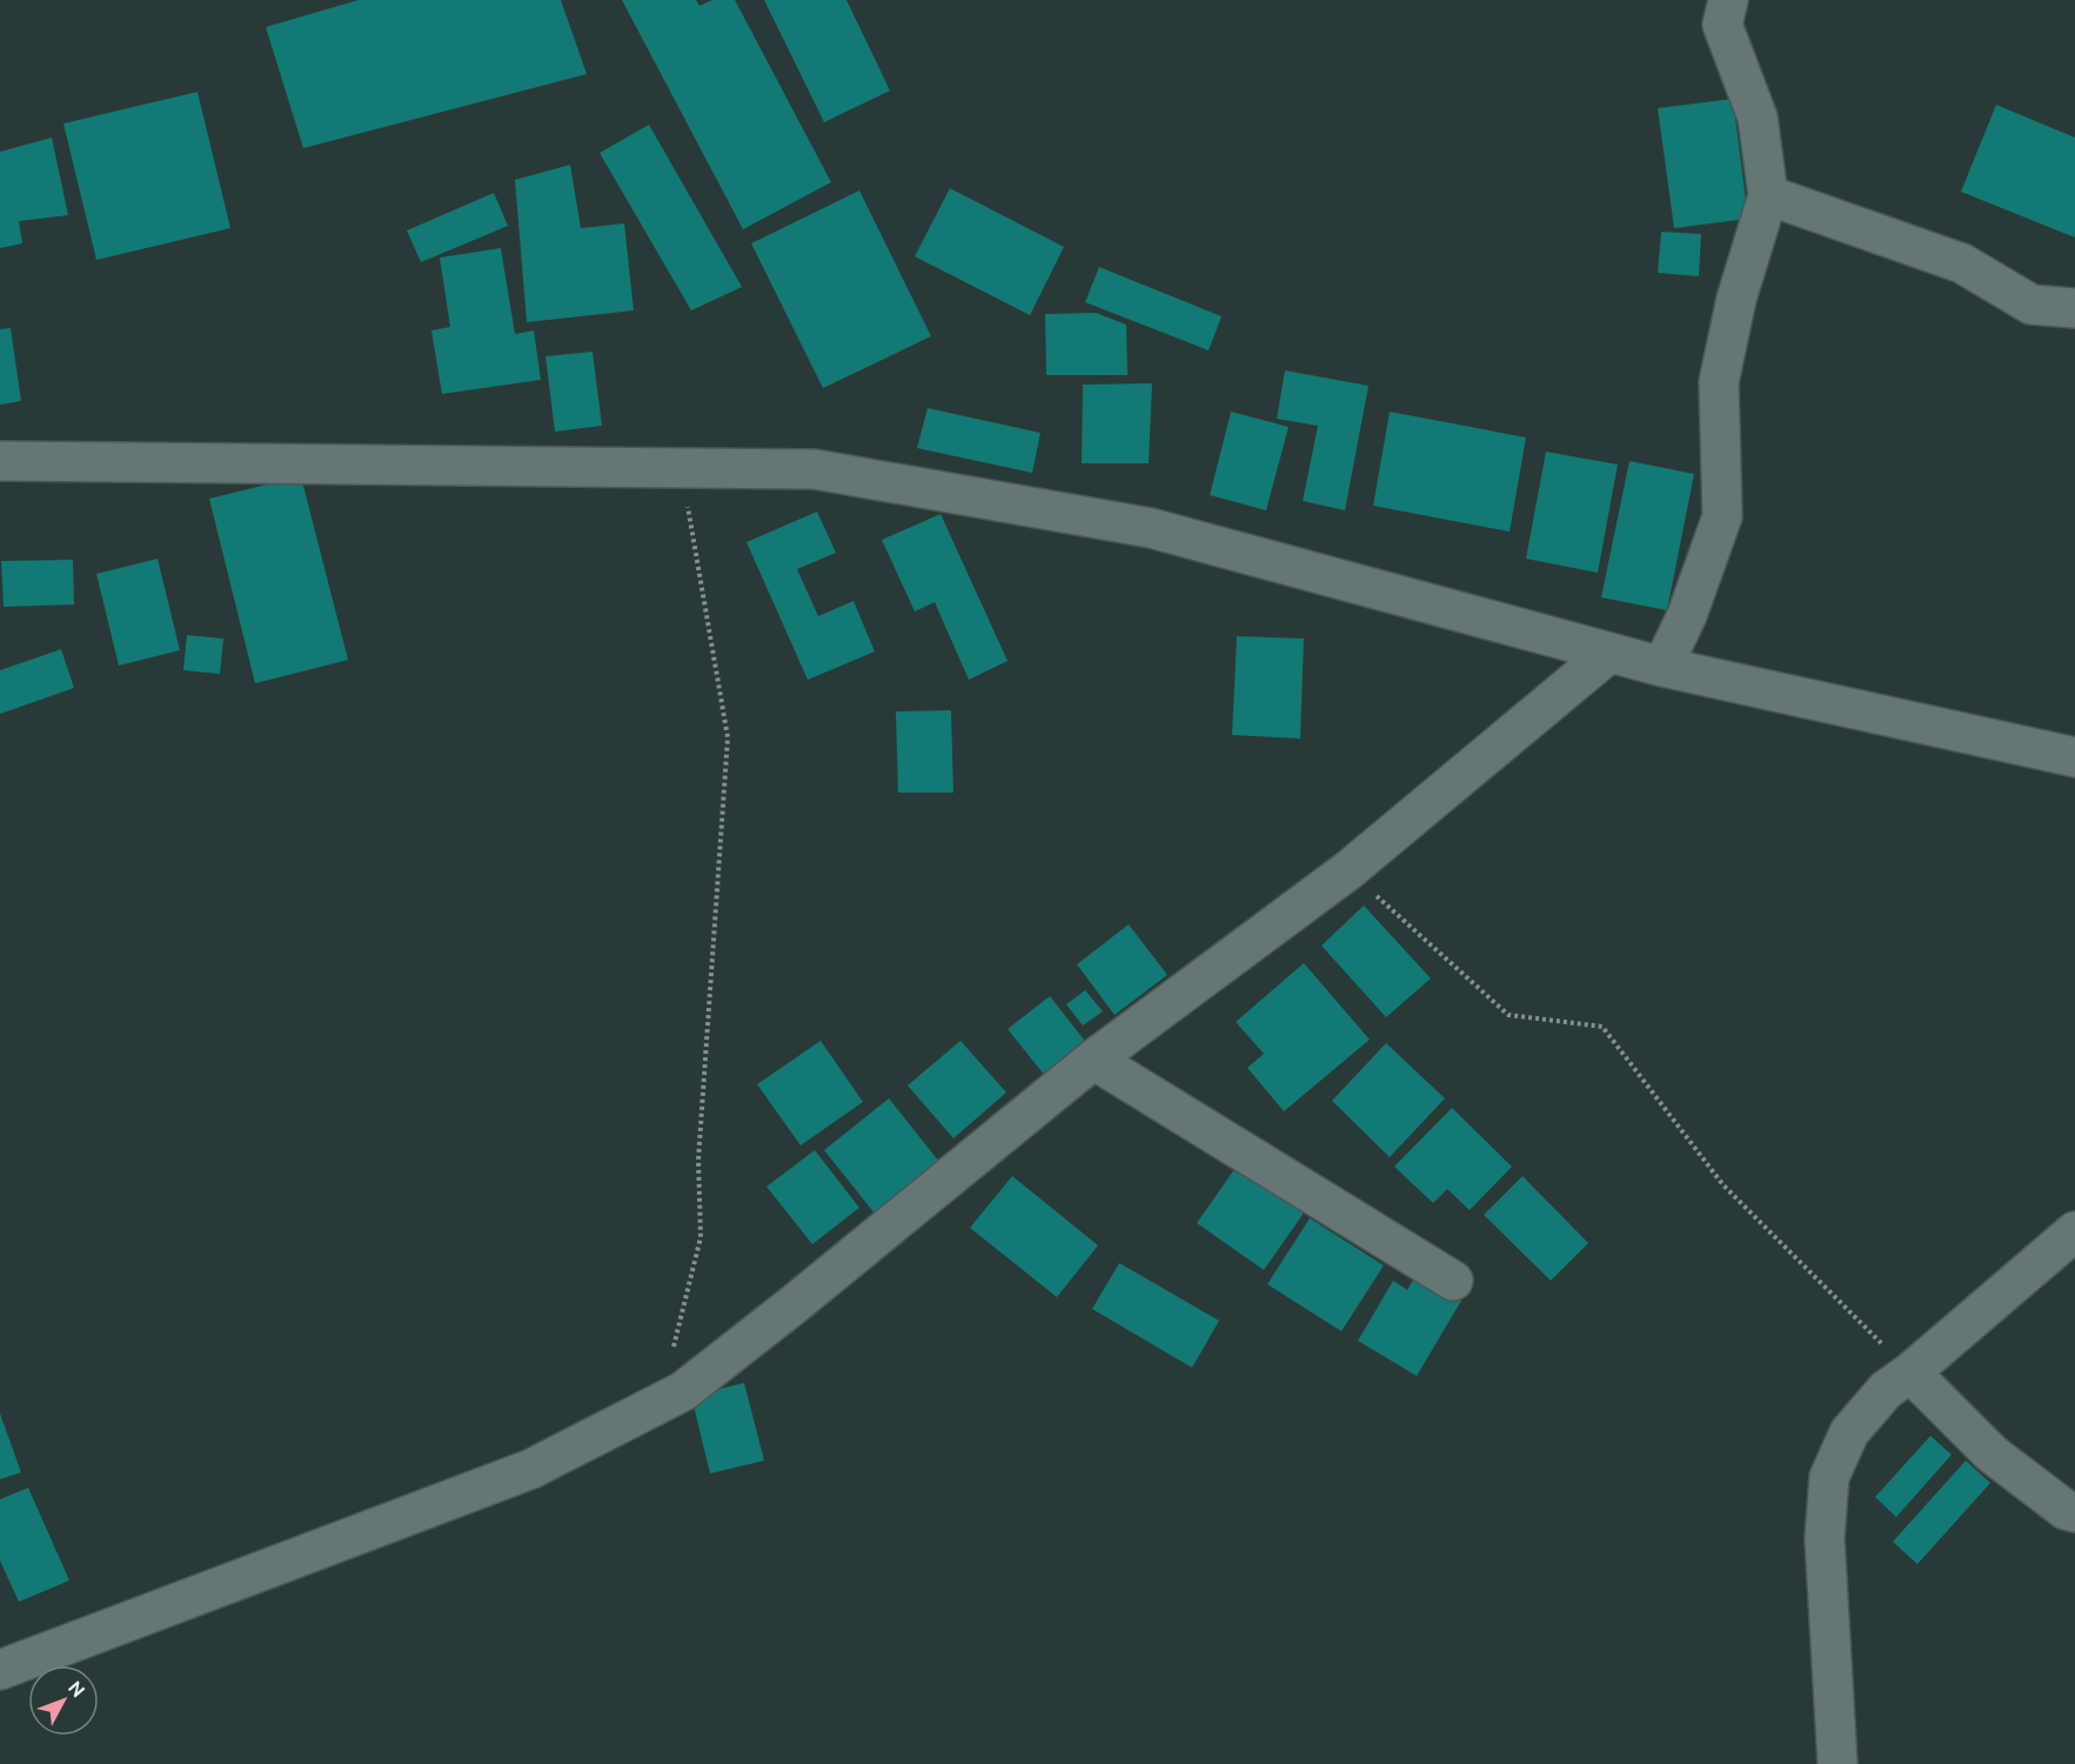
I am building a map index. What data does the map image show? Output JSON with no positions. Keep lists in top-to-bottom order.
{
  "north": "top right"
}
